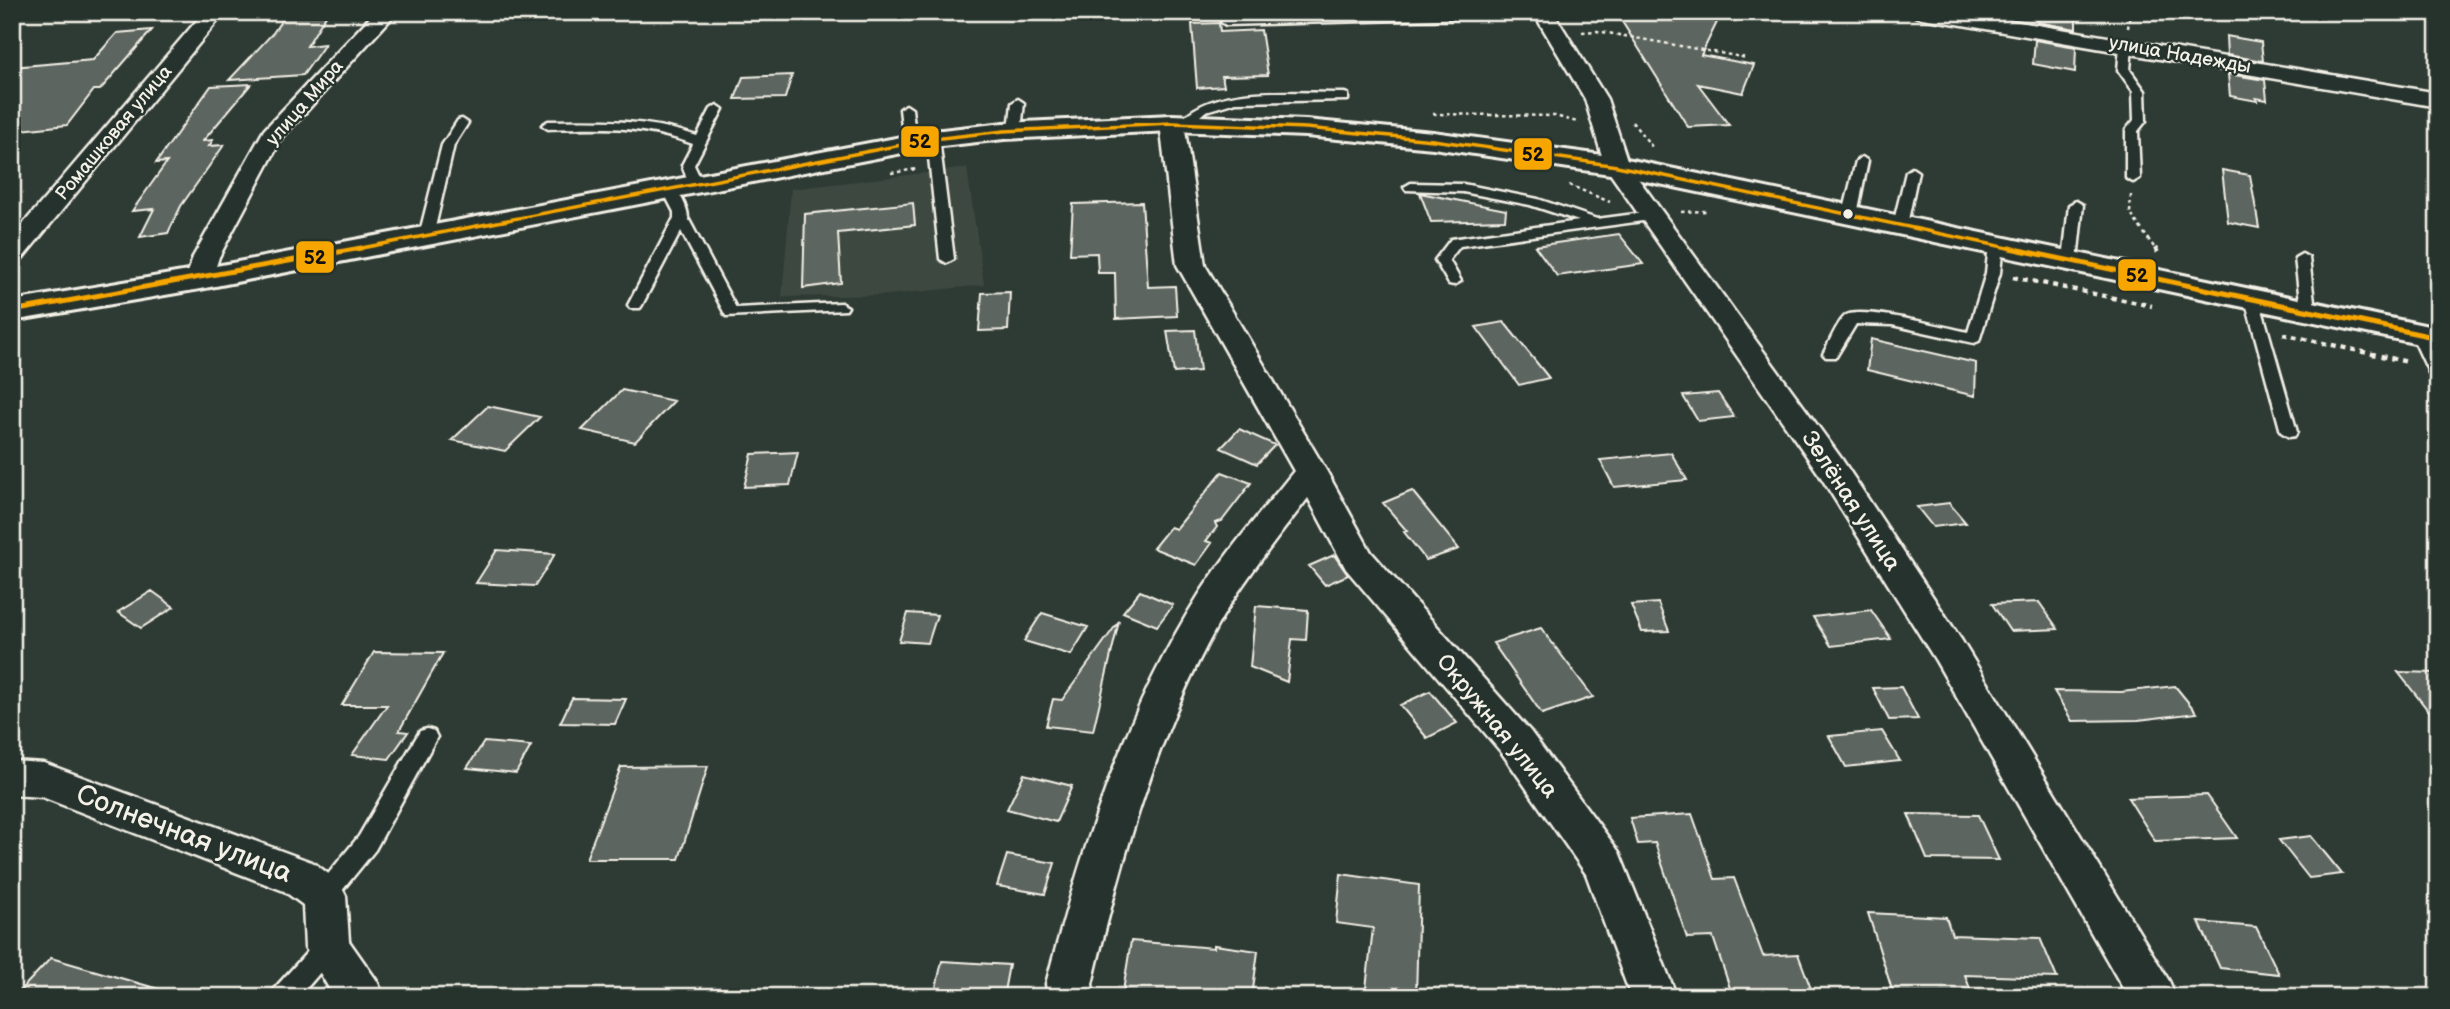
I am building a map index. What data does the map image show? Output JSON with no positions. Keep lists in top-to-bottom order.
{
  "streets": {
    "street": [
      "улица Надежды",
      "улица Мира",
      "Ромашковая улица",
      "Зелёная улица",
      "Окружная улица",
      "Солнечная улица"
    ]
  },
  "lines": ["transit line 52"]
}
